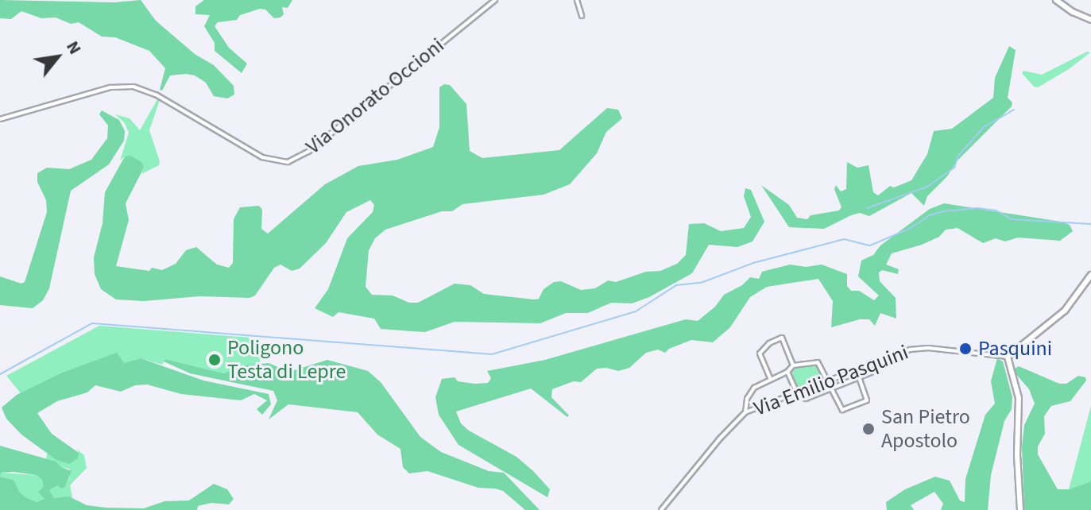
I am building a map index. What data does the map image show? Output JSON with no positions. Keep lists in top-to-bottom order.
{
  "streets": {
    "street": ["Via Onorato Occioni", "Via Emilio Pasquini"]
  },
  "places": ["Pasquini", "Poligono Testa di Lepre", "San Pietro Apostolo"],
  "north": "top right"
}
